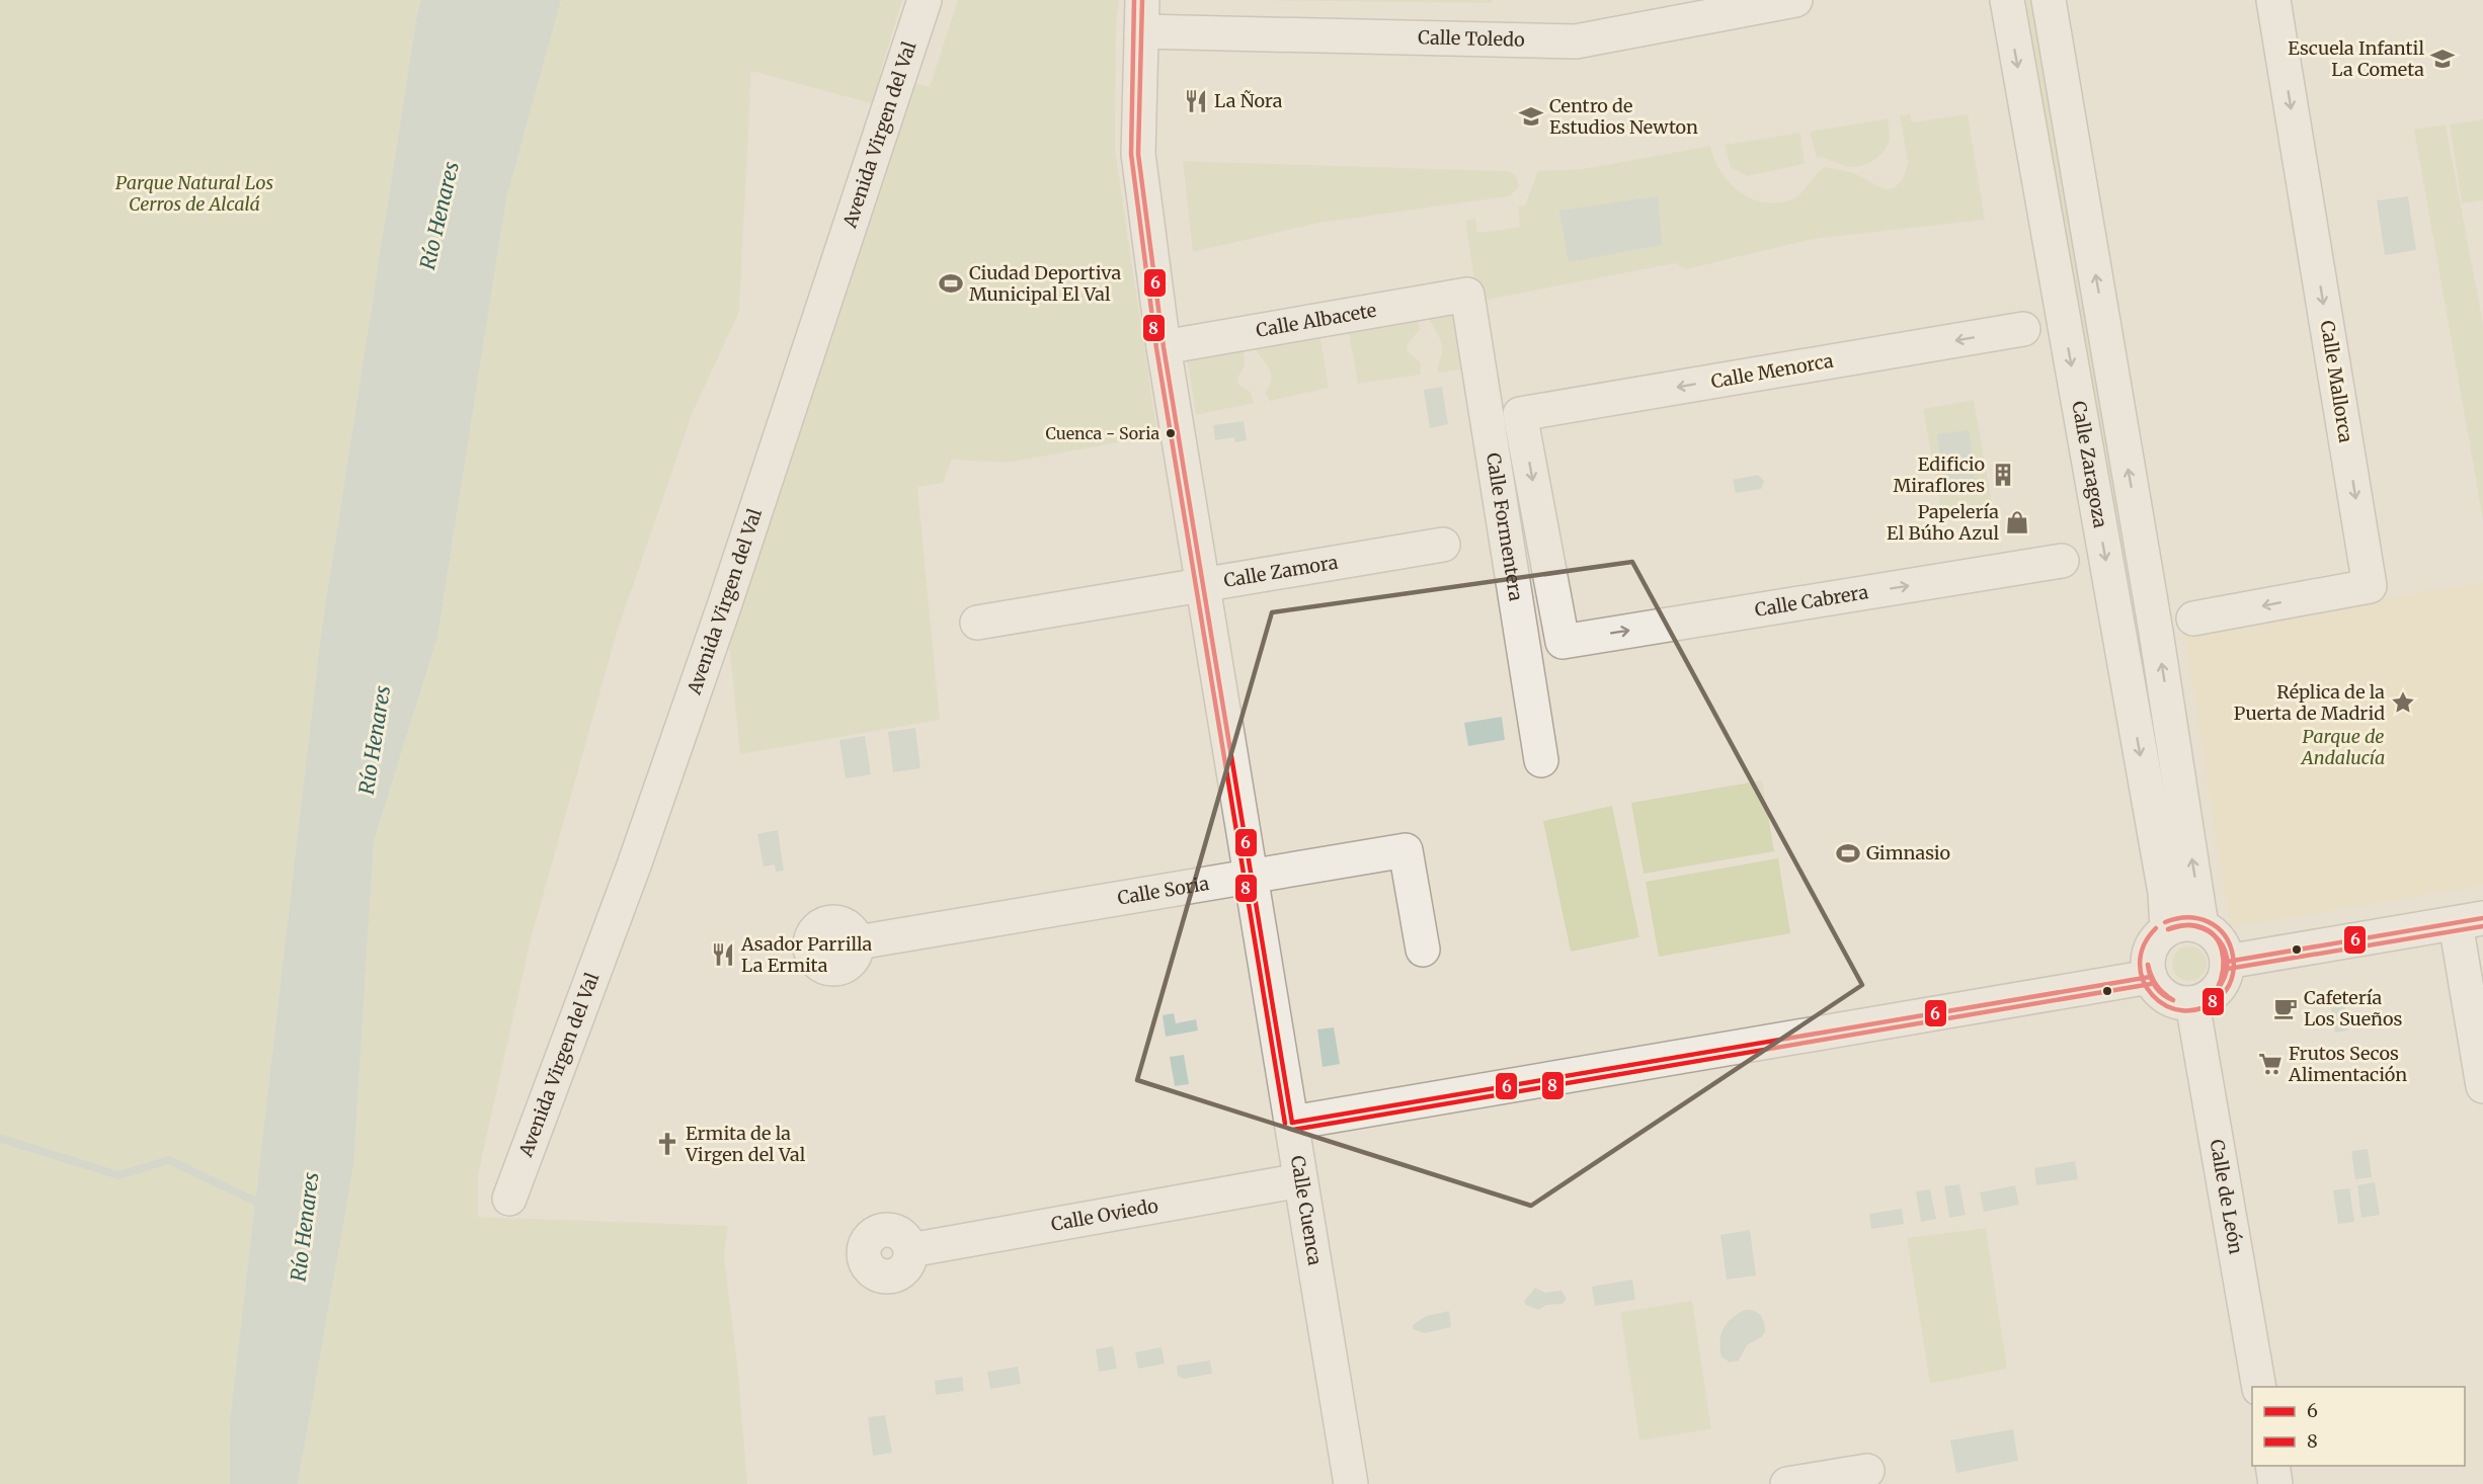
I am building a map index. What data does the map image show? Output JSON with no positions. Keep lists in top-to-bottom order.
{
  "streets": {
    "street": [
      "Calle Toledo",
      "Avenida Virgen del Val",
      "Calle Albacete",
      "Calle Menorca",
      "Calle Mallorca",
      "Calle Zaragoza",
      "Calle Formentera",
      "Calle Zamora",
      "Calle Cabrera",
      "Calle Soria",
      "Calle de León",
      "Calle Cuenca",
      "Calle Oviedo"
    ]
  },
  "crossings": [
    ["Calle Toledo", "Calle Cuenca"],
    ["Calle Albacete", "Calle Formentera"],
    ["Calle Albacete", "Calle Cuenca"],
    ["Calle Menorca", "Calle Formentera"],
    ["Calle Zaragoza", "Calle de León"],
    ["Calle Formentera", "Calle Cabrera"],
    ["Calle Zamora", "Calle Cuenca"],
    ["Calle Soria", "Calle Cuenca"],
    ["Calle Cuenca", "Calle Oviedo"]
  ],
  "one_way": ["Calle Menorca", "Calle Mallorca", "Calle Cabrera"],
  "water": ["Río Henares"],
  "parks": ["Parque Natural Los Cerros de Alcalá", "Parque de Andalucía"],
  "places": {
    "school or university": ["Escuela Infantil La Cometa", "Centro de Estudios Newton"],
    "restaurant": ["La Ñora", "Asador Parrilla La Ermita"],
    "sports": ["Ciudad Deportiva Municipal El Val", "Gimnasio"],
    "other": ["Cuenca - Soria"],
    "building": ["Edificio Miraflores"],
    "shop": ["Papelería El Búho Azul"],
    "place": ["Réplica de la Puerta de Madrid"],
    "cafe": ["Cafetería Los Sueños"],
    "supermarket": ["Frutos Secos Alimentación"],
    "church": ["Ermita de la Virgen del Val"]
  },
  "lines": ["transit line 6", "transit line 8"],
  "legend": ["6", "8"]
}
